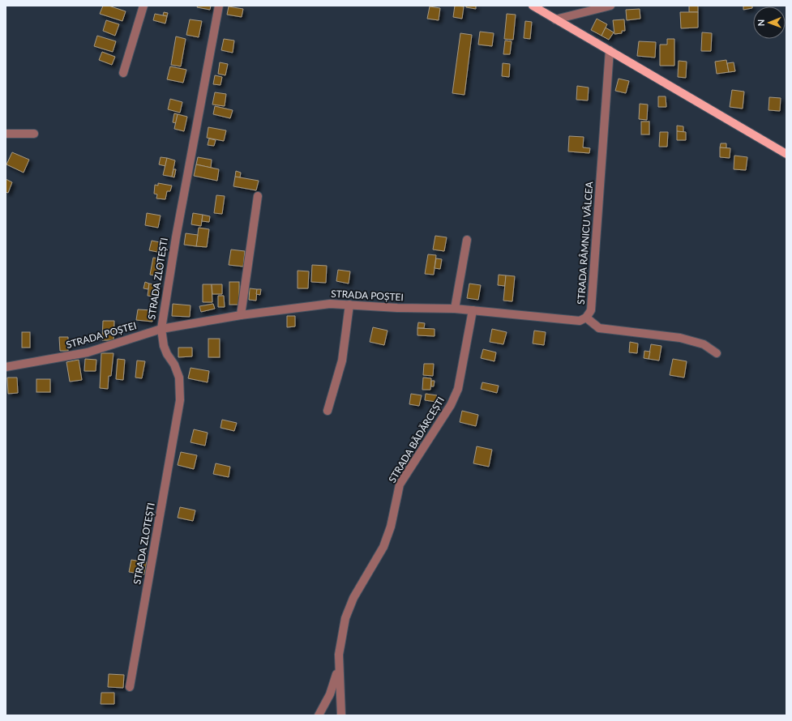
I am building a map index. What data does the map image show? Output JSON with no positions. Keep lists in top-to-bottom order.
{
  "streets": {
    "street": [
      "STRADA RÂMNICU VÂLCEA",
      "STRADA ZLOTEȘTI",
      "STRADA POȘTEI",
      "STRADA BĂDĂRCEȘTI"
    ]
  },
  "crossings": [
    ["STRADA RÂMNICU VÂLCEA", "STRADA POȘTEI"],
    ["STRADA ZLOTEȘTI", "STRADA POȘTEI"],
    ["STRADA POȘTEI", "STRADA BĂDĂRCEȘTI"]
  ],
  "north": "left"
}
